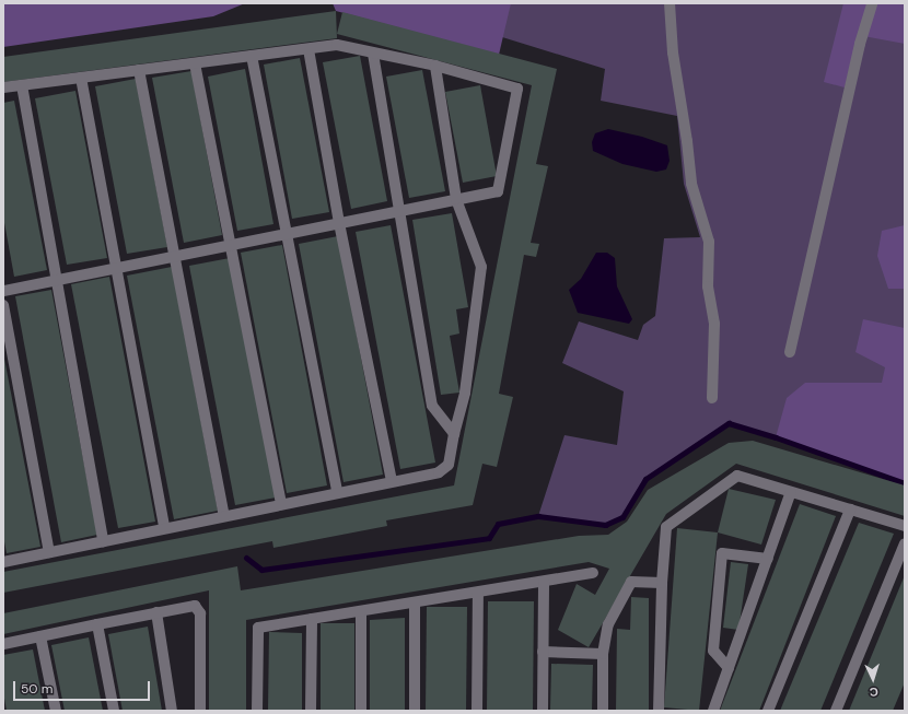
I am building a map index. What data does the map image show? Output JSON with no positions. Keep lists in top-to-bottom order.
{
  "scale_bar": "50 m",
  "north": "bottom"
}
